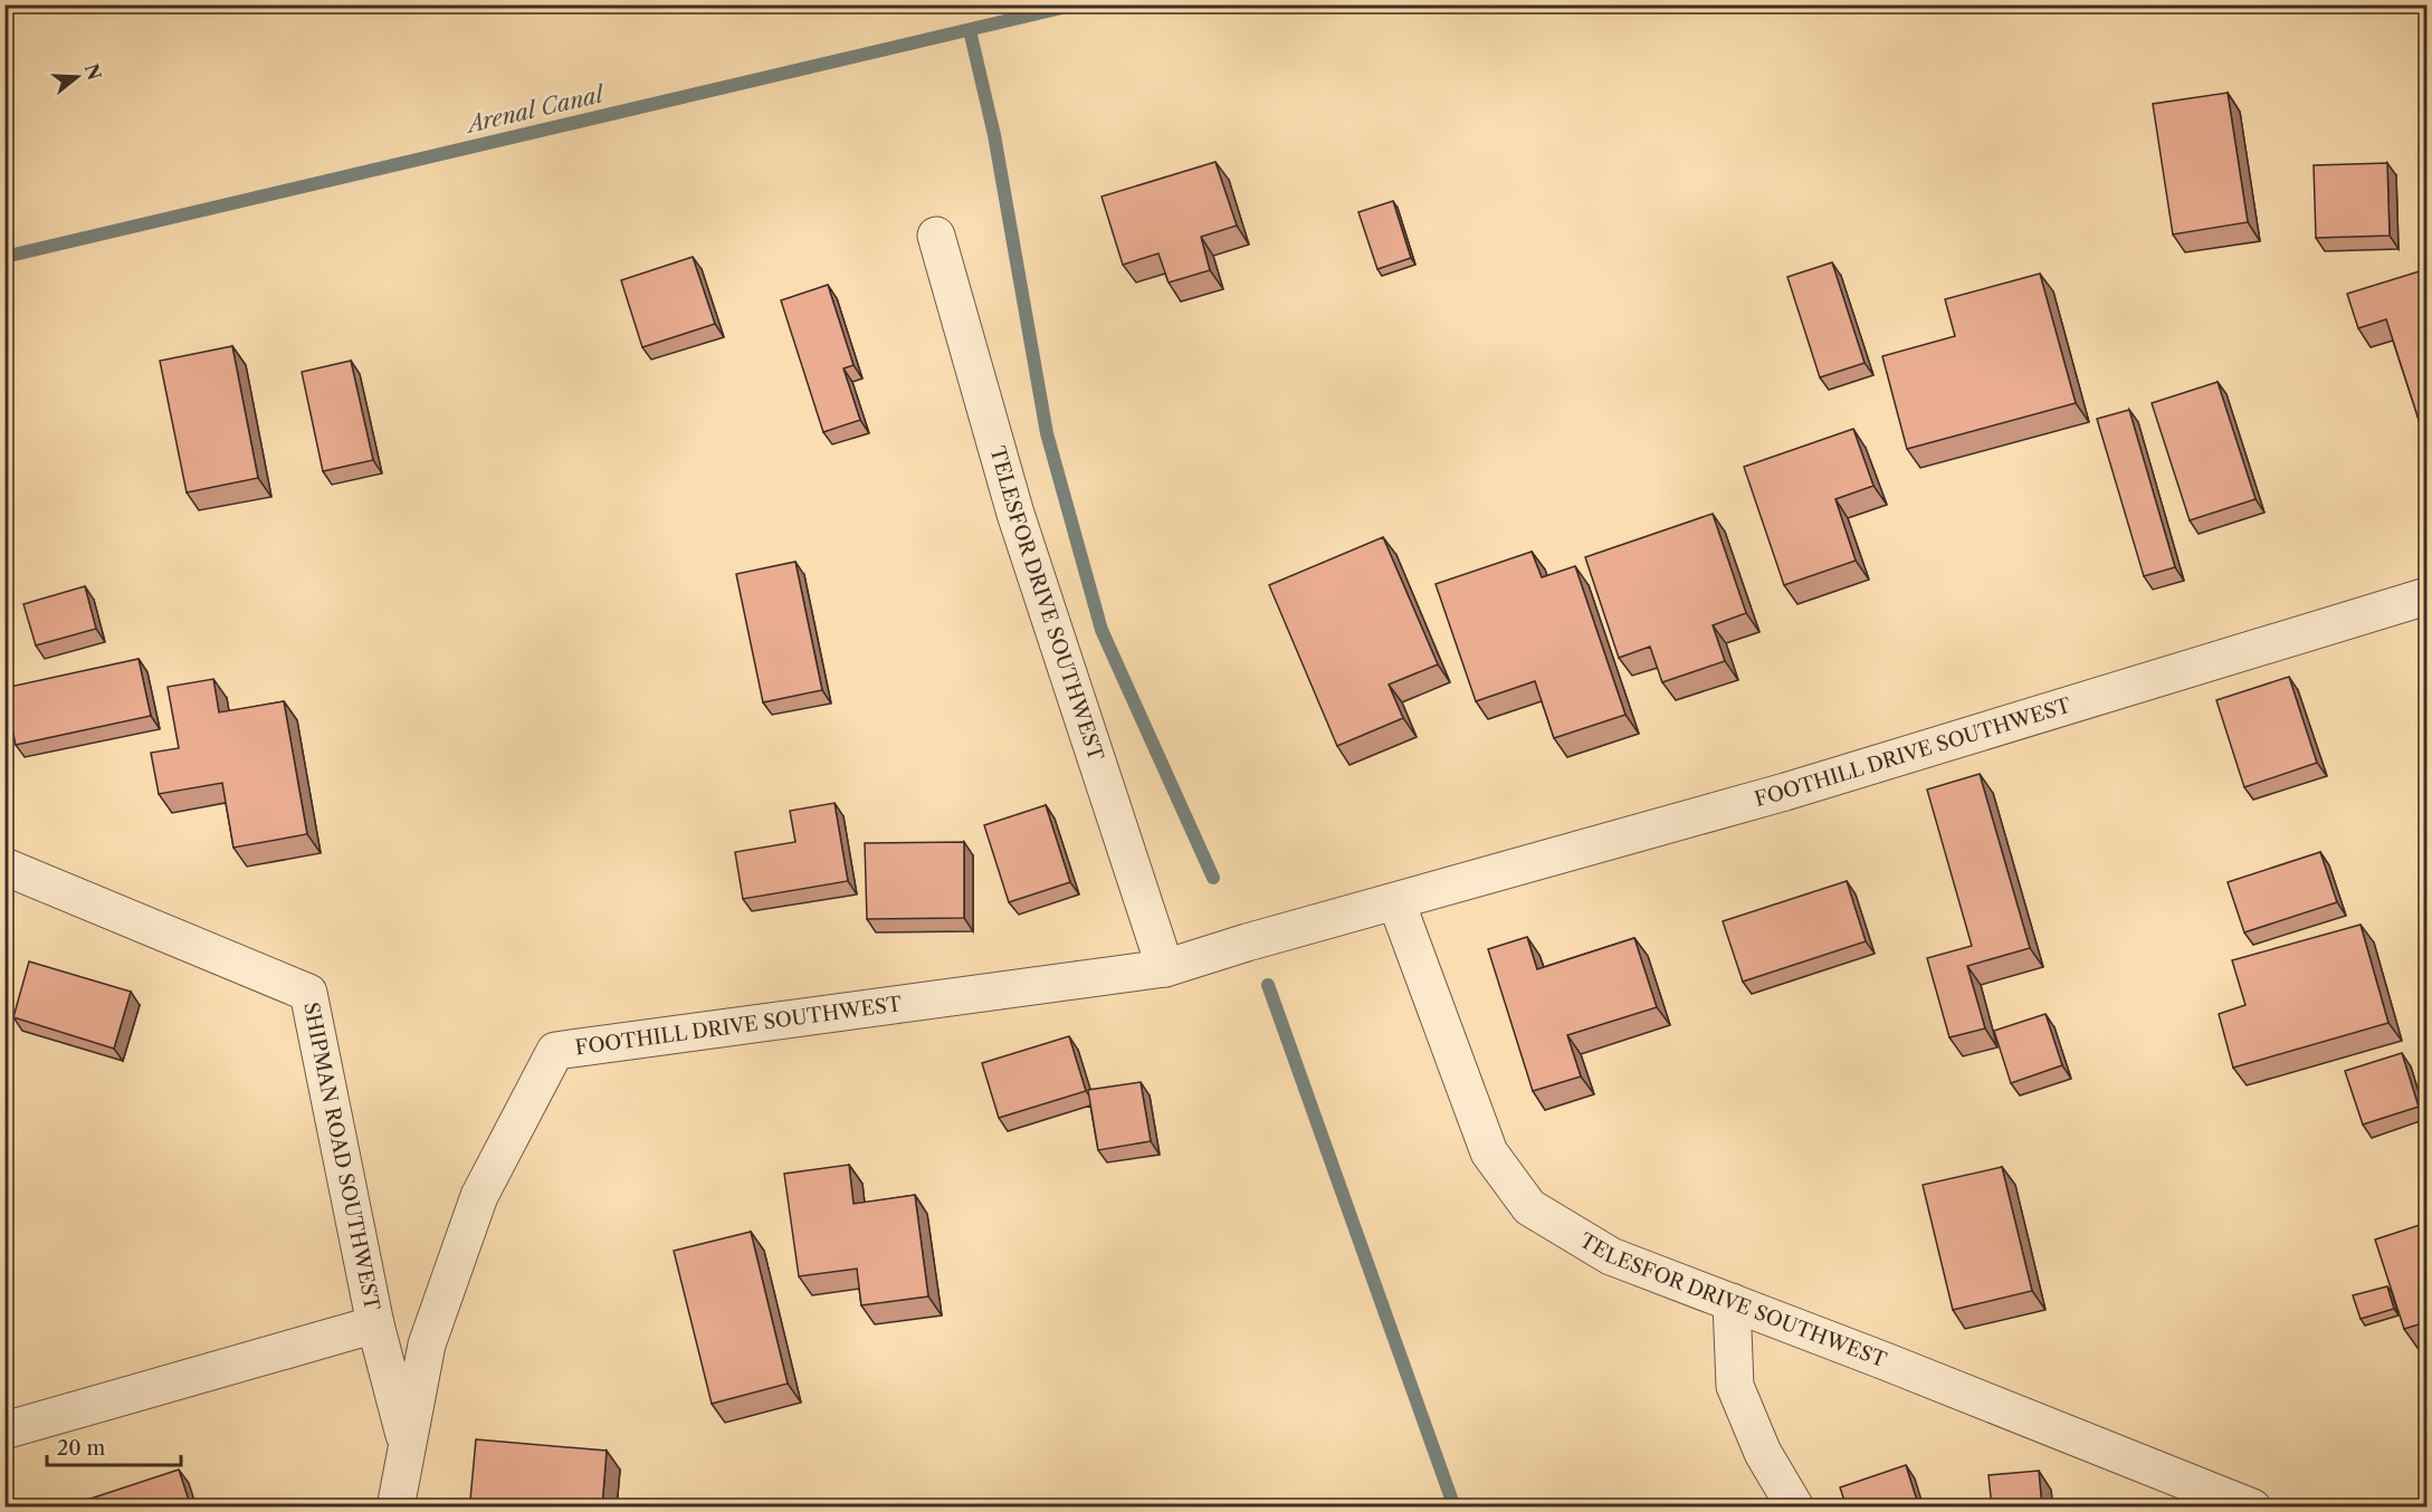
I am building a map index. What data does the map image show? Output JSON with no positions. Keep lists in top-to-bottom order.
{
  "streets": {
    "street": ["TELESFOR DRIVE SOUTHWEST", "FOOTHILL DRIVE SOUTHWEST", "SHIPMAN ROAD SOUTHWEST"]
  },
  "crossings": [
    ["TELESFOR DRIVE SOUTHWEST", "FOOTHILL DRIVE SOUTHWEST"],
    ["FOOTHILL DRIVE SOUTHWEST", "SHIPMAN ROAD SOUTHWEST"]
  ],
  "water": ["Arenal Canal"],
  "scale_bar": "20 m",
  "north": "right"
}
